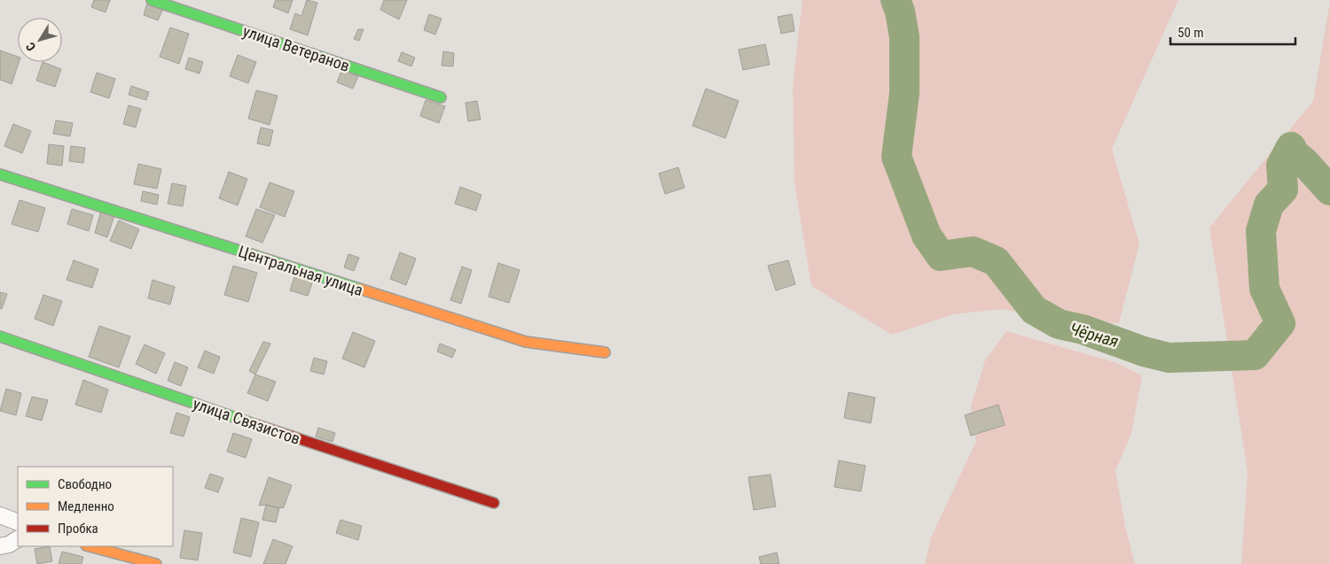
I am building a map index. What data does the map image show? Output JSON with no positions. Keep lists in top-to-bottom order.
{
  "streets": {
    "street": ["улица Ветеранов", "Центральная улица", "улица Связистов"]
  },
  "water": ["Чёрная"],
  "legend": ["Свободно", "Медленно", "Пробка"],
  "scale_bar": "50 m",
  "north": "bottom left"
}
